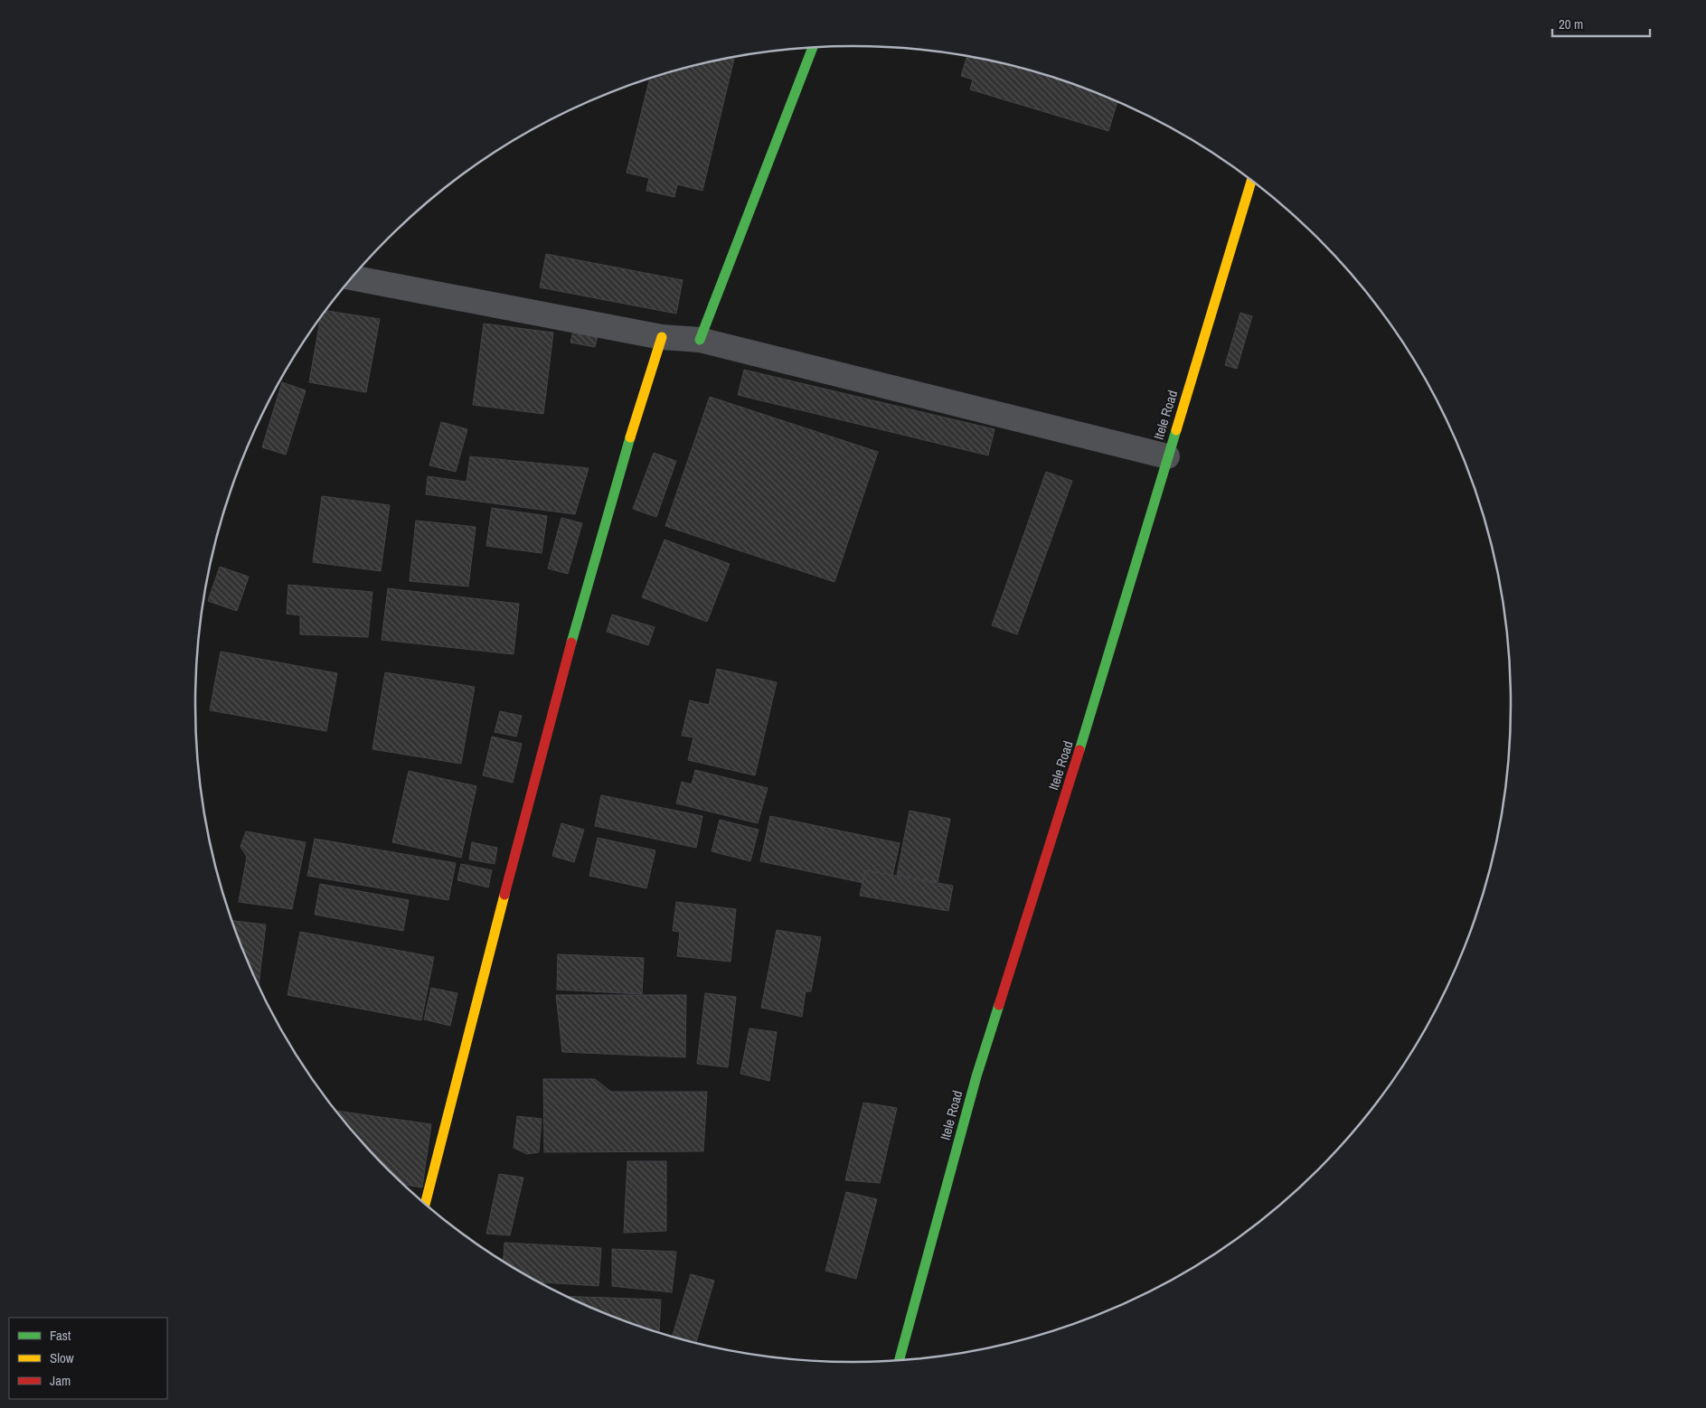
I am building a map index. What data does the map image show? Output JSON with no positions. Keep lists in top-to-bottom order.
{
  "streets": {
    "street": ["Itele Road"]
  },
  "legend": ["Fast", "Slow", "Jam"],
  "scale_bar": "20 m"
}
